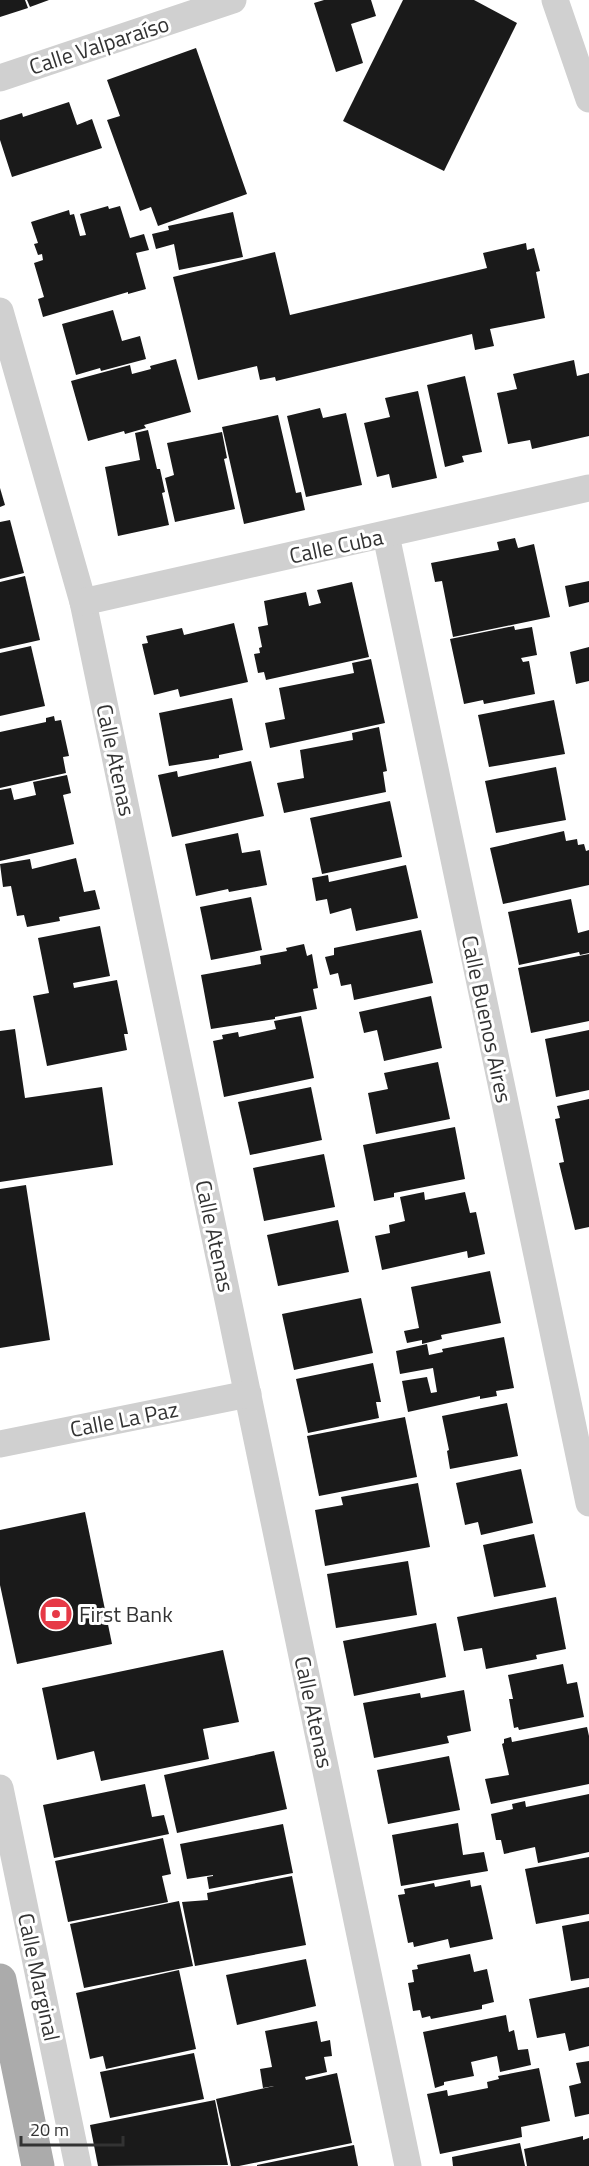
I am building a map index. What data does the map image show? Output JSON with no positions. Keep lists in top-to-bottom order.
{
  "streets": {
    "street": [
      "Calle Valparaíso",
      "Calle Cuba",
      "Calle Atenas",
      "Calle Buenos Aires",
      "Calle La Paz",
      "Calle Marginal"
    ]
  },
  "crossings": [
    ["Calle Cuba", "Calle Atenas"],
    ["Calle Cuba", "Calle Buenos Aires"],
    ["Calle Atenas", "Calle La Paz"]
  ],
  "places": {
    "bank": ["First Bank"]
  },
  "scale_bar": "20 m"
}
